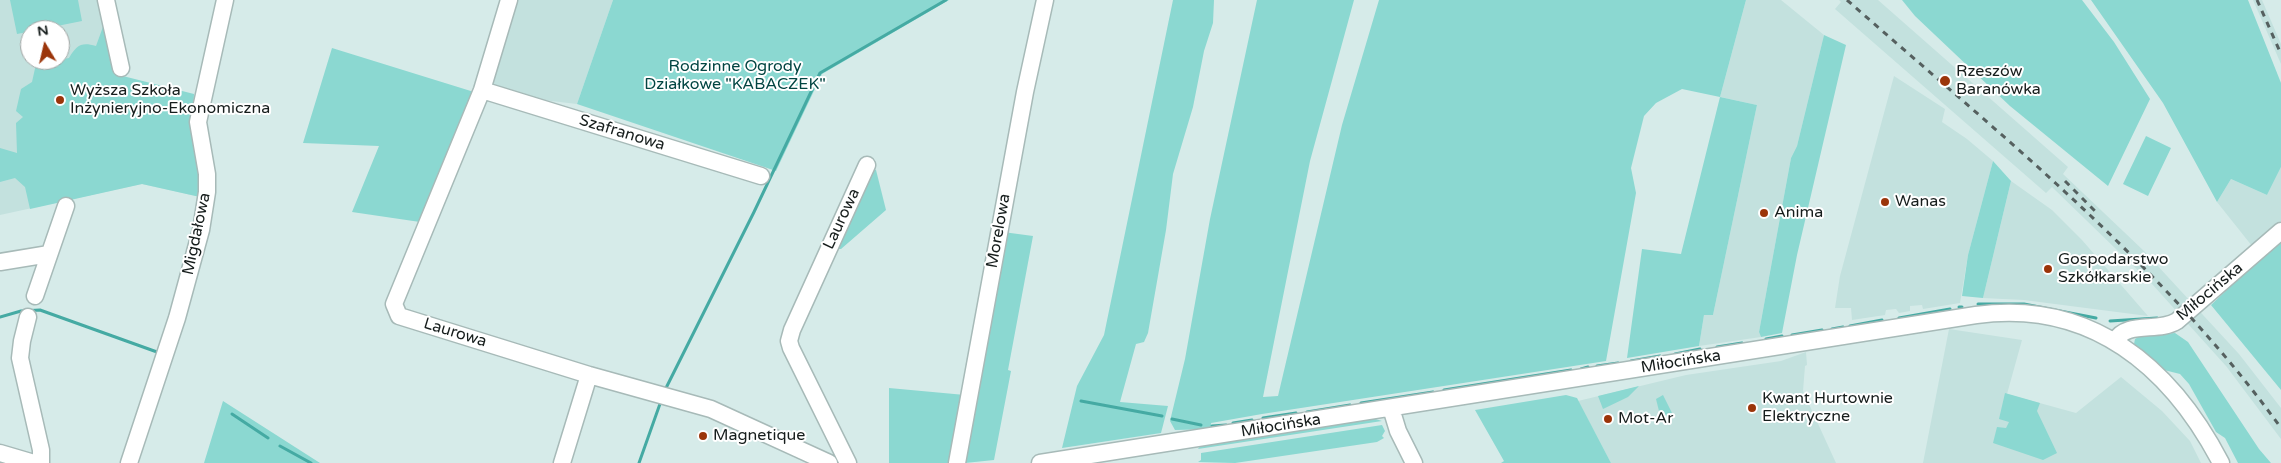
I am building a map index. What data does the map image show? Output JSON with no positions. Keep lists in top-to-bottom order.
{
  "streets": {
    "street": [
      "Szafranowa",
      "Laurowa",
      "Morelowa",
      "Migdałowa",
      "Miłocińska"
    ]
  },
  "crossings": [
    ["Szafranowa", "Laurowa"]
  ],
  "parks": ["Rodzinne Ogrody Działkowe \"KABACZEK\""],
  "places": [
    "Rzeszów Baranówka",
    "Wyższa Szkoła Inżynieryjno-Ekonomiczna",
    "Wanas",
    "Anima",
    "Gospodarstwo Szkółkarskie",
    "Kwant Hurtownie Elektryczne",
    "Mot-Ar",
    "Magnetique"
  ],
  "north": "top"
}
